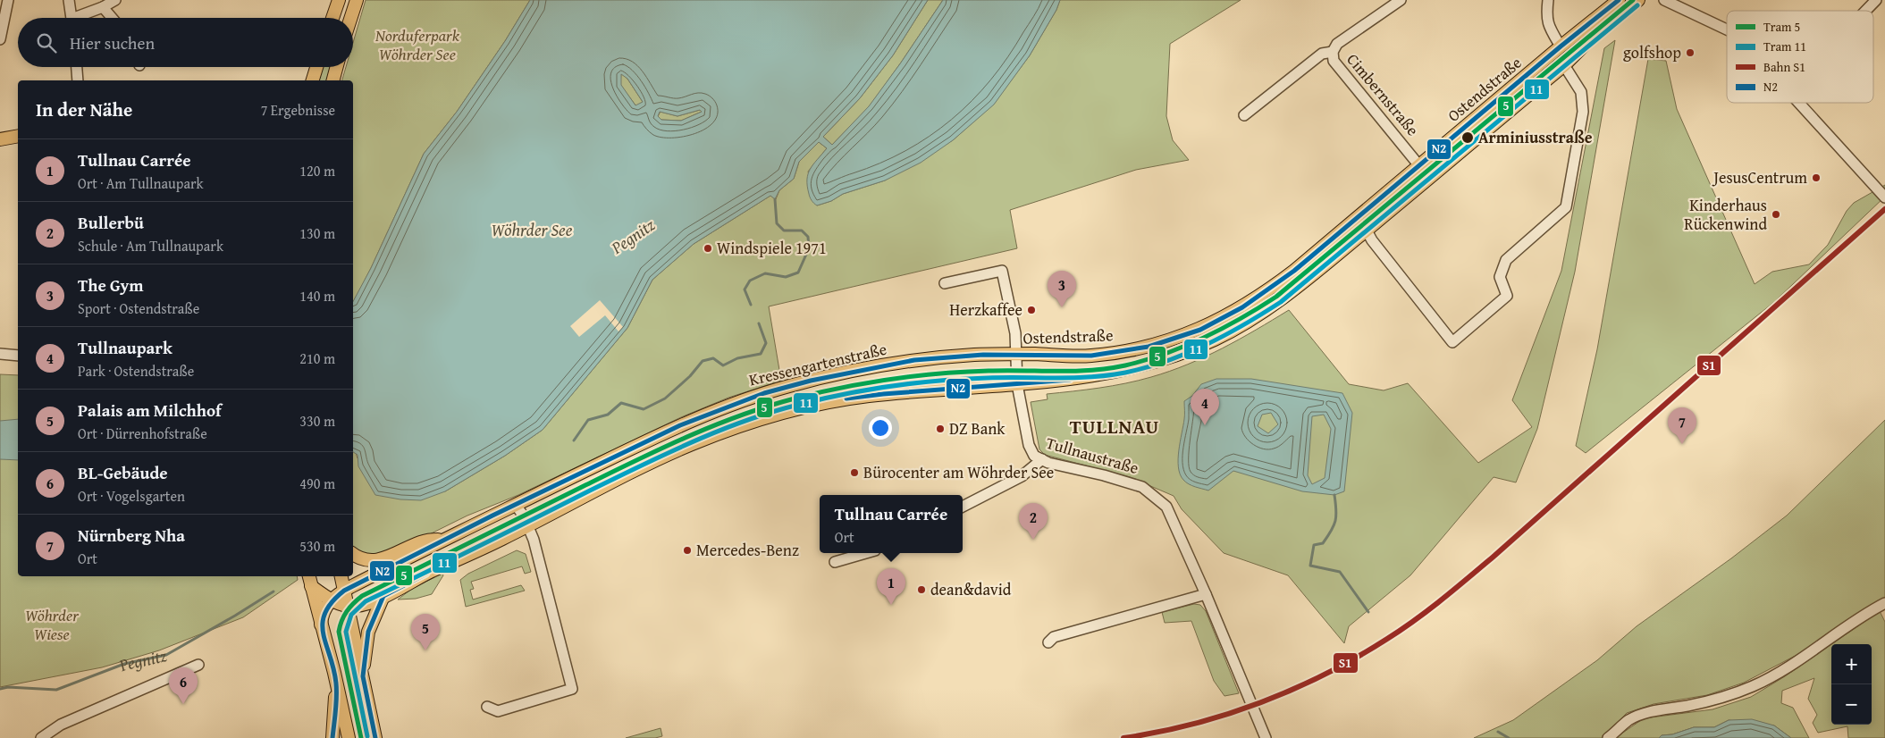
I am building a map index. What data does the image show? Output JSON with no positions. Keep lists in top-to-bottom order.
{
  "streets": {
    "main road": ["Ostendstraße", "Kressengartenstraße"],
    "street": ["Cimbernstraße", "Tullnaustraße"]
  },
  "crossings": [
    ["Ostendstraße", "Cimbernstraße"],
    ["Ostendstraße", "Kressengartenstraße"],
    ["Ostendstraße", "Tullnaustraße"]
  ],
  "districts": ["TULLNAU"],
  "water": ["Wöhrder See", "Pegnitz"],
  "parks": ["Norduferpark Wöhrder See", "Wöhrder Wiese"],
  "places": [
    "golfshop",
    "Arminiusstraße",
    "JesusCentrum",
    "Kinderhaus Rückenwind",
    "Windspiele 1971",
    "Herzkaffee",
    "DZ Bank",
    "Bürocenter am Wöhrder See",
    "Mercedes-Benz",
    "dean&david"
  ],
  "lines": [
    "tram line 5",
    "transit line N2",
    "tram line 11",
    "rail line S1"
  ],
  "legend": [
    "Tram 5",
    "Tram 11",
    "Bahn S1",
    "N2"
  ],
  "page": {
    "search": "Hier suchen",
    "heading": ["In der Nähe", "7 Ergebnisse"],
    "list": [
      {
        "mark": "1",
        "name": "Tullnau Carrée",
        "note": "Ort · Am Tullnaupark",
        "value": "120 m"
      },
      {
        "mark": "2",
        "name": "Bullerbü",
        "note": "Schule · Am Tullnaupark",
        "value": "130 m"
      },
      {
        "mark": "3",
        "name": "The Gym",
        "note": "Sport · Ostendstraße",
        "value": "140 m"
      },
      {
        "mark": "4",
        "name": "Tullnaupark",
        "note": "Park · Ostendstraße",
        "value": "210 m"
      },
      {
        "mark": "5",
        "name": "Palais am Milchhof",
        "note": "Ort · Dürrenhofstraße",
        "value": "330 m"
      },
      {
        "mark": "6",
        "name": "BL-Gebäude",
        "note": "Ort · Vogelsgarten",
        "value": "490 m"
      },
      {
        "mark": "7",
        "name": "Nürnberg Nha",
        "note": "Ort",
        "value": "530 m"
      }
    ],
    "pins": [
      "3",
      "4",
      "7",
      "2",
      "1",
      "5",
      "6"
    ],
    "popup": ["Tullnau Carrée", "Ort"],
    "map_buttons": ["+", "−"]
  }
}
